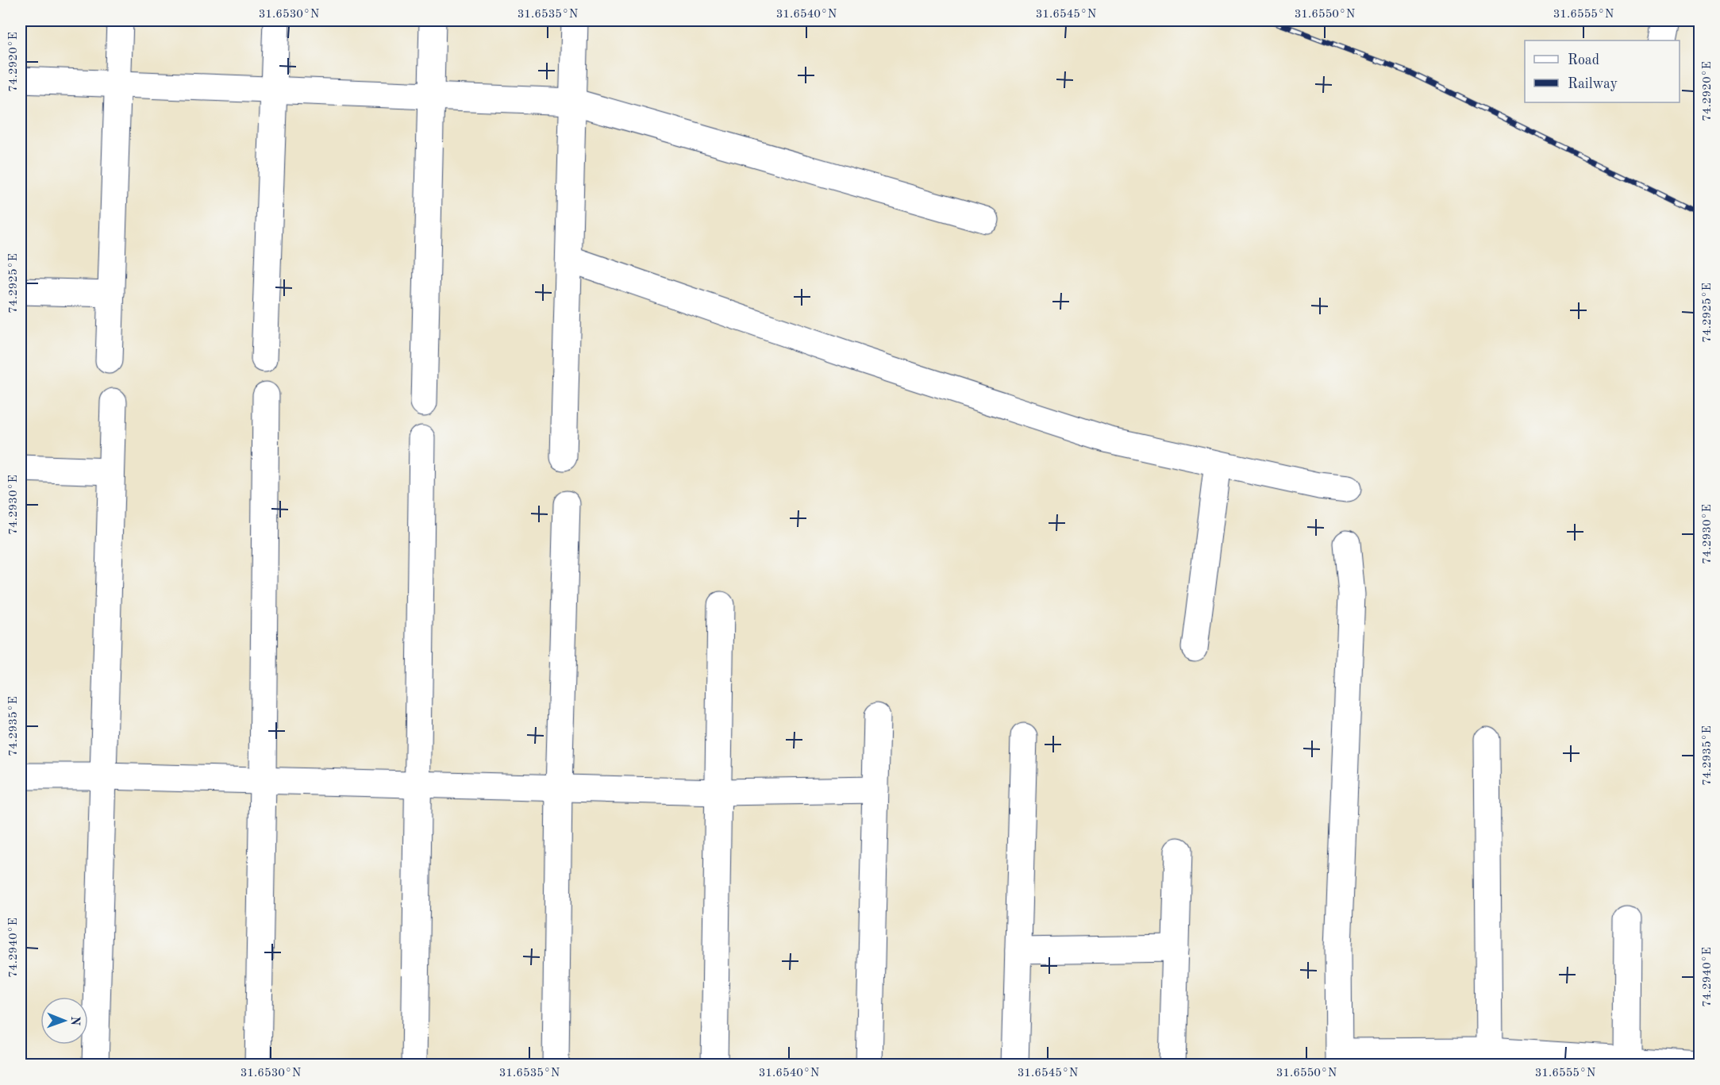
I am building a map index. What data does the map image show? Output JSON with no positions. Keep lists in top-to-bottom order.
{
  "legend": ["Road", "Railway"],
  "north": "right",
  "coordinates": [
    "31.6530°N",
    "31.6535°N",
    "31.6540°N",
    "31.6545°N",
    "31.6550°N",
    "31.6555°N",
    "74.2920°E",
    "74.2925°E",
    "74.2930°E",
    "74.2935°E",
    "74.2940°E"
  ]
}
